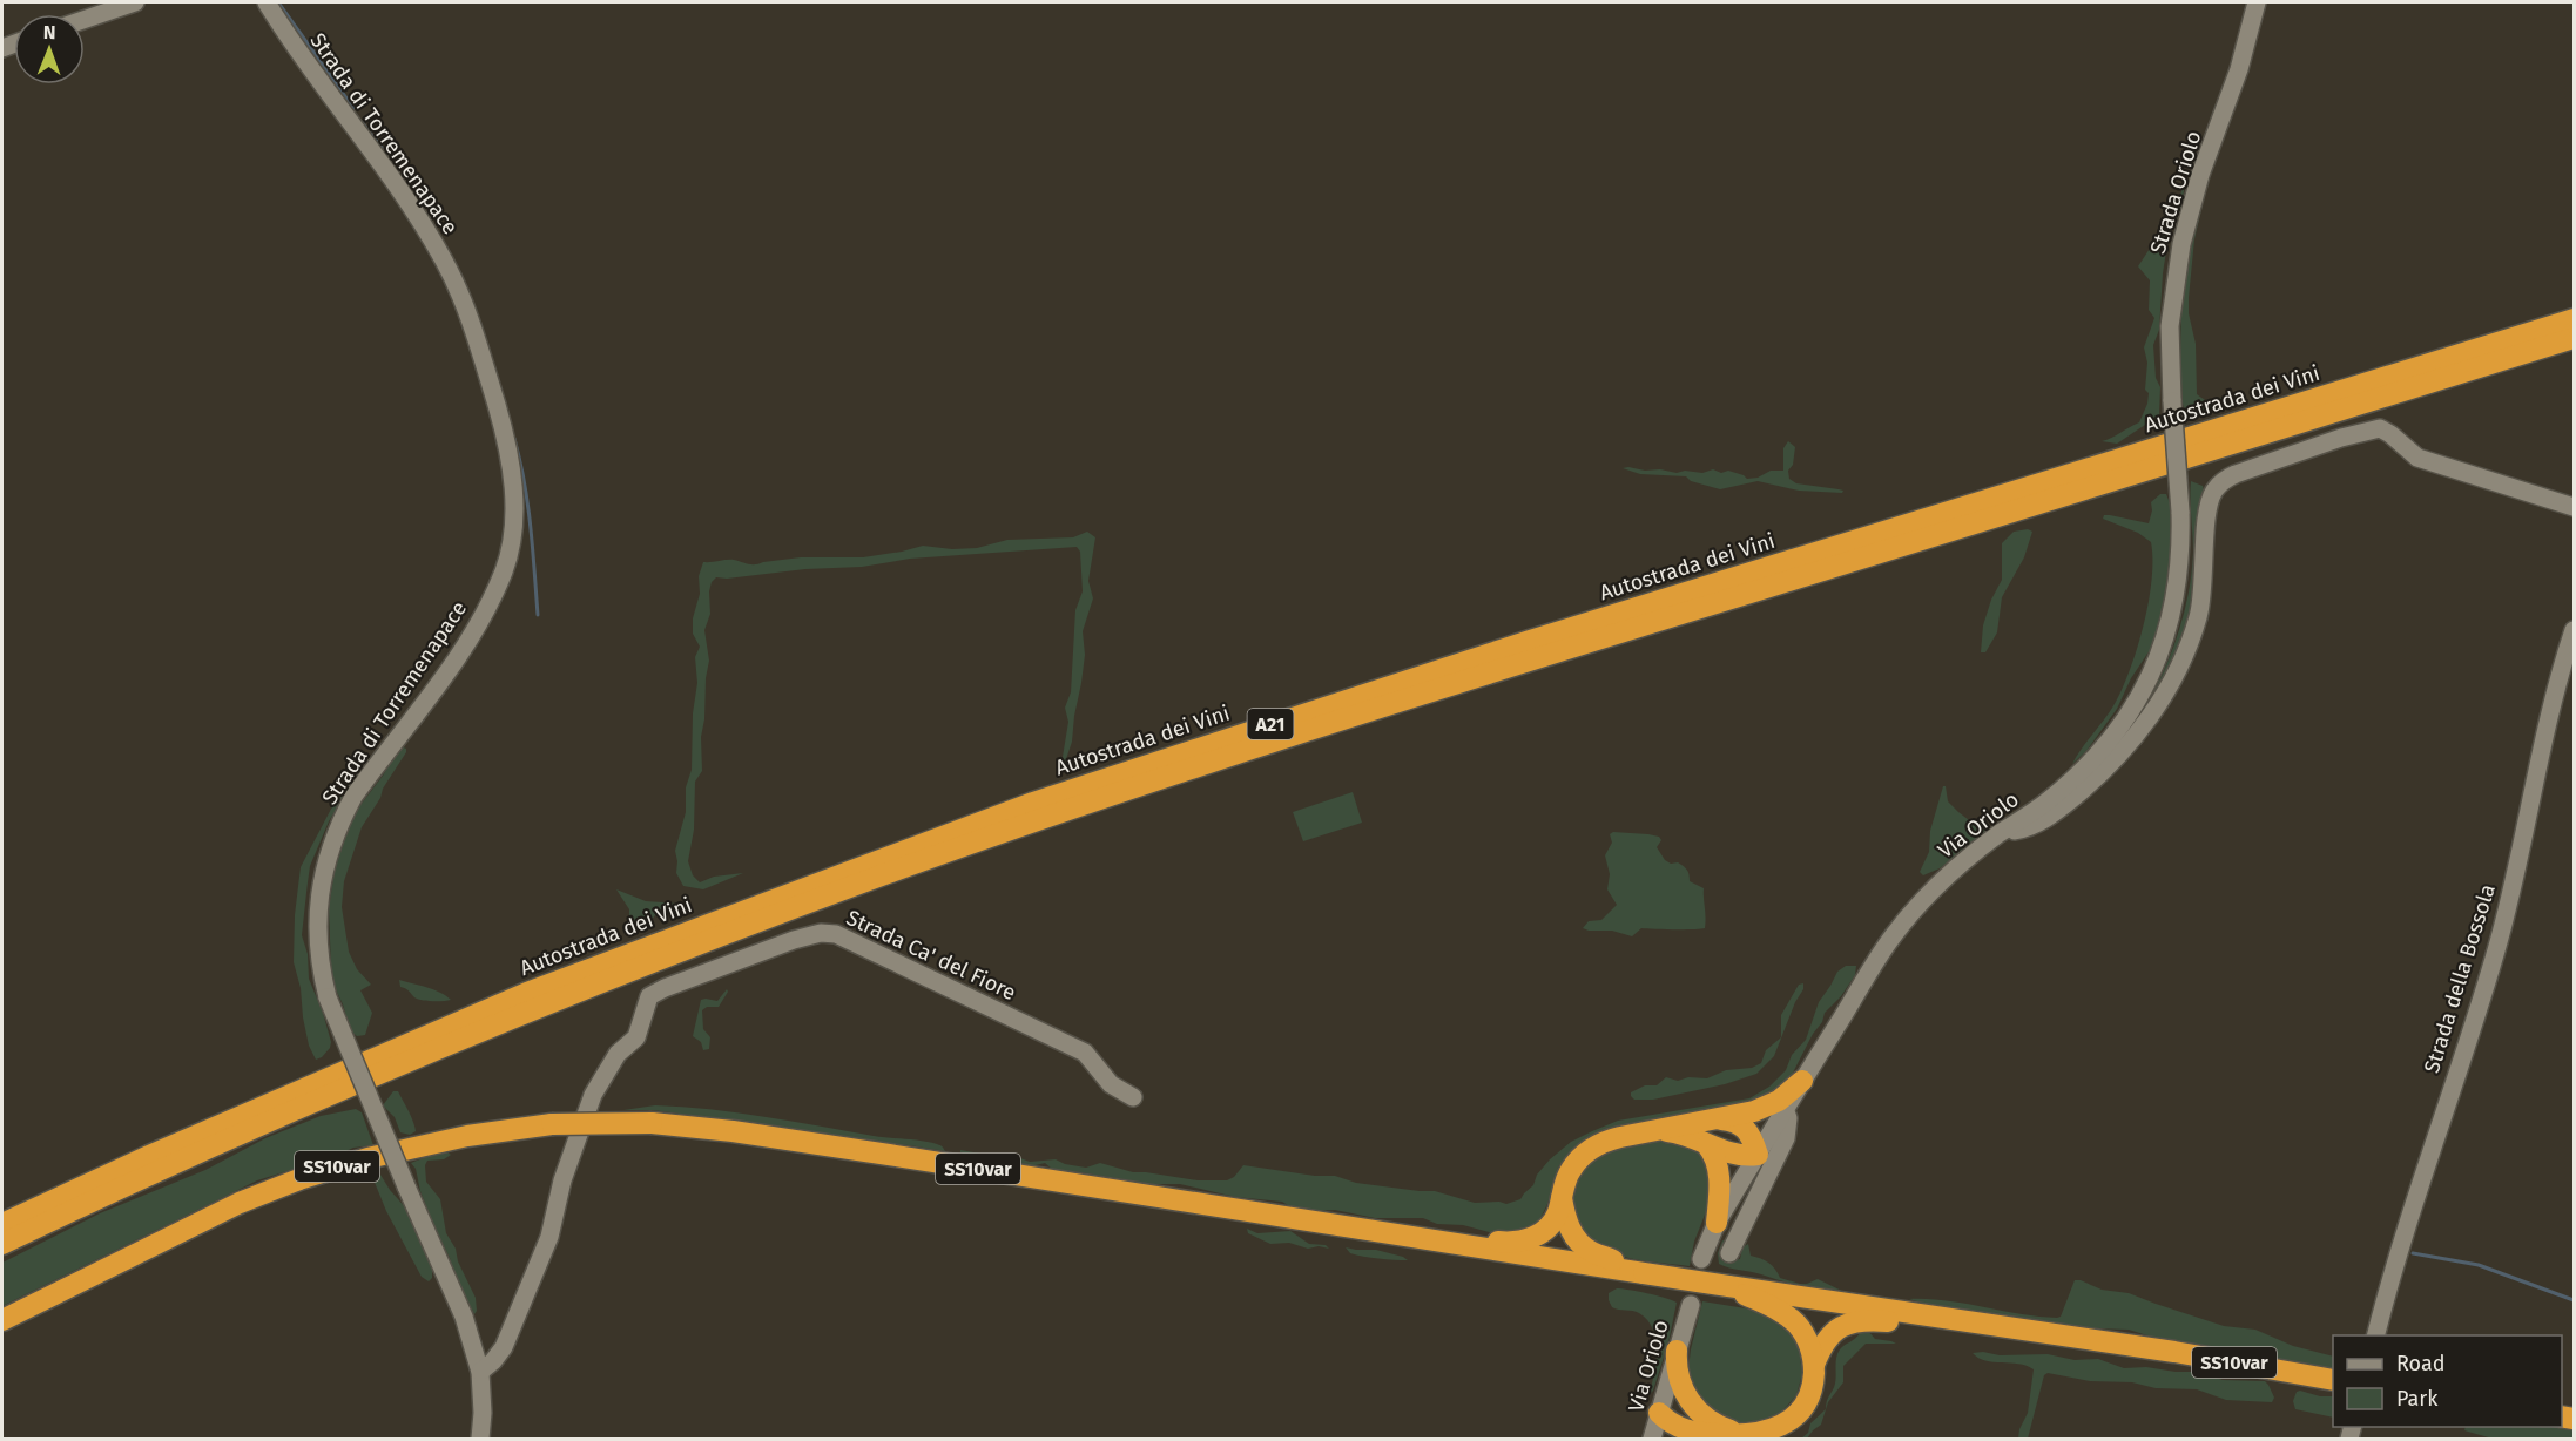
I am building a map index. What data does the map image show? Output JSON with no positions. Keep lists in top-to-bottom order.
{
  "streets": {
    "highway": ["Autostrada dei Vini", "A21", "SS10var"],
    "street": [
      "Strada di Torremenapace",
      "Strada Oriolo",
      "Via Oriolo",
      "Strada Ca' del Fiore",
      "Strada della Bossola"
    ]
  },
  "crossings": [
    ["Strada di Torremenapace", "Strada Ca' del Fiore"],
    ["Strada Oriolo", "Via Oriolo"]
  ],
  "legend": ["Road", "Park"],
  "north": "top"
}
